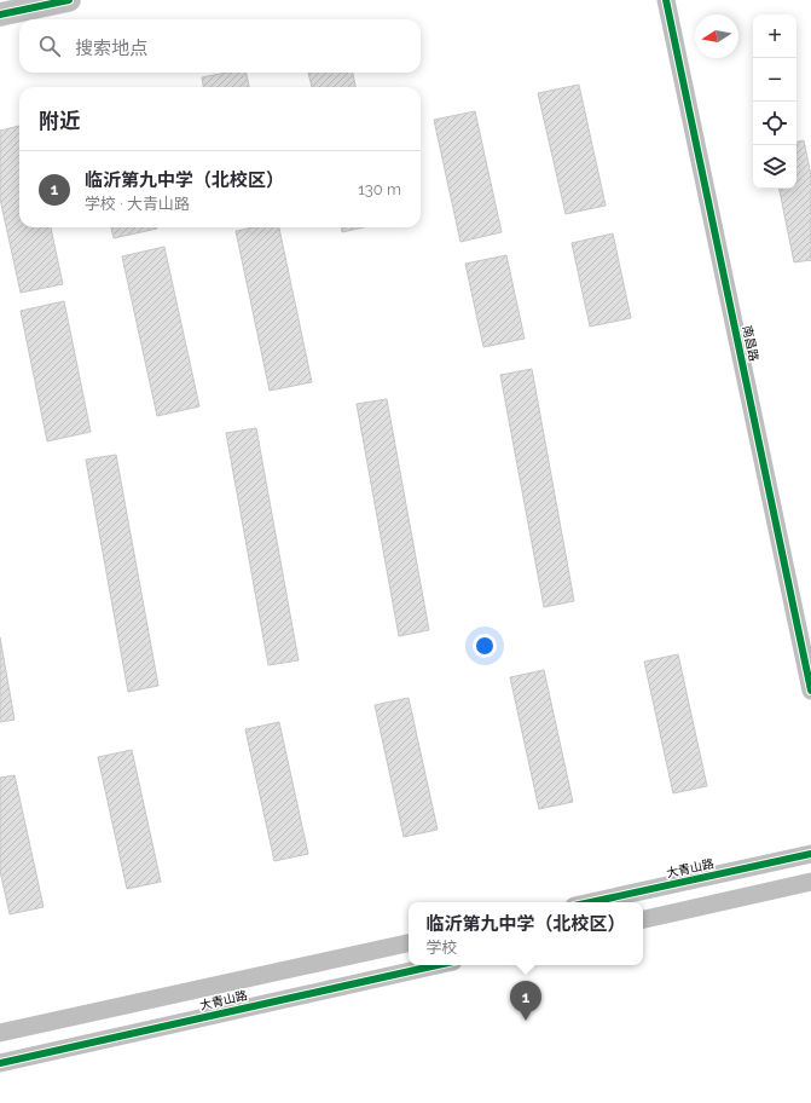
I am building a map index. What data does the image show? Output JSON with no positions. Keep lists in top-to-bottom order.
{
  "streets": {
    "street": ["南昌路", "大青山路"]
  },
  "north": "left",
  "page": {
    "map_buttons": ["+", "−"],
    "search": "搜索地点",
    "heading": "附近",
    "list": [
      {
        "mark": "1",
        "name": "临沂第九中学（北校区）",
        "note": "学校 · 大青山路",
        "value": "130 m"
      }
    ],
    "popup": ["临沂第九中学（北校区）", "学校"],
    "pins": "1"
  }
}
